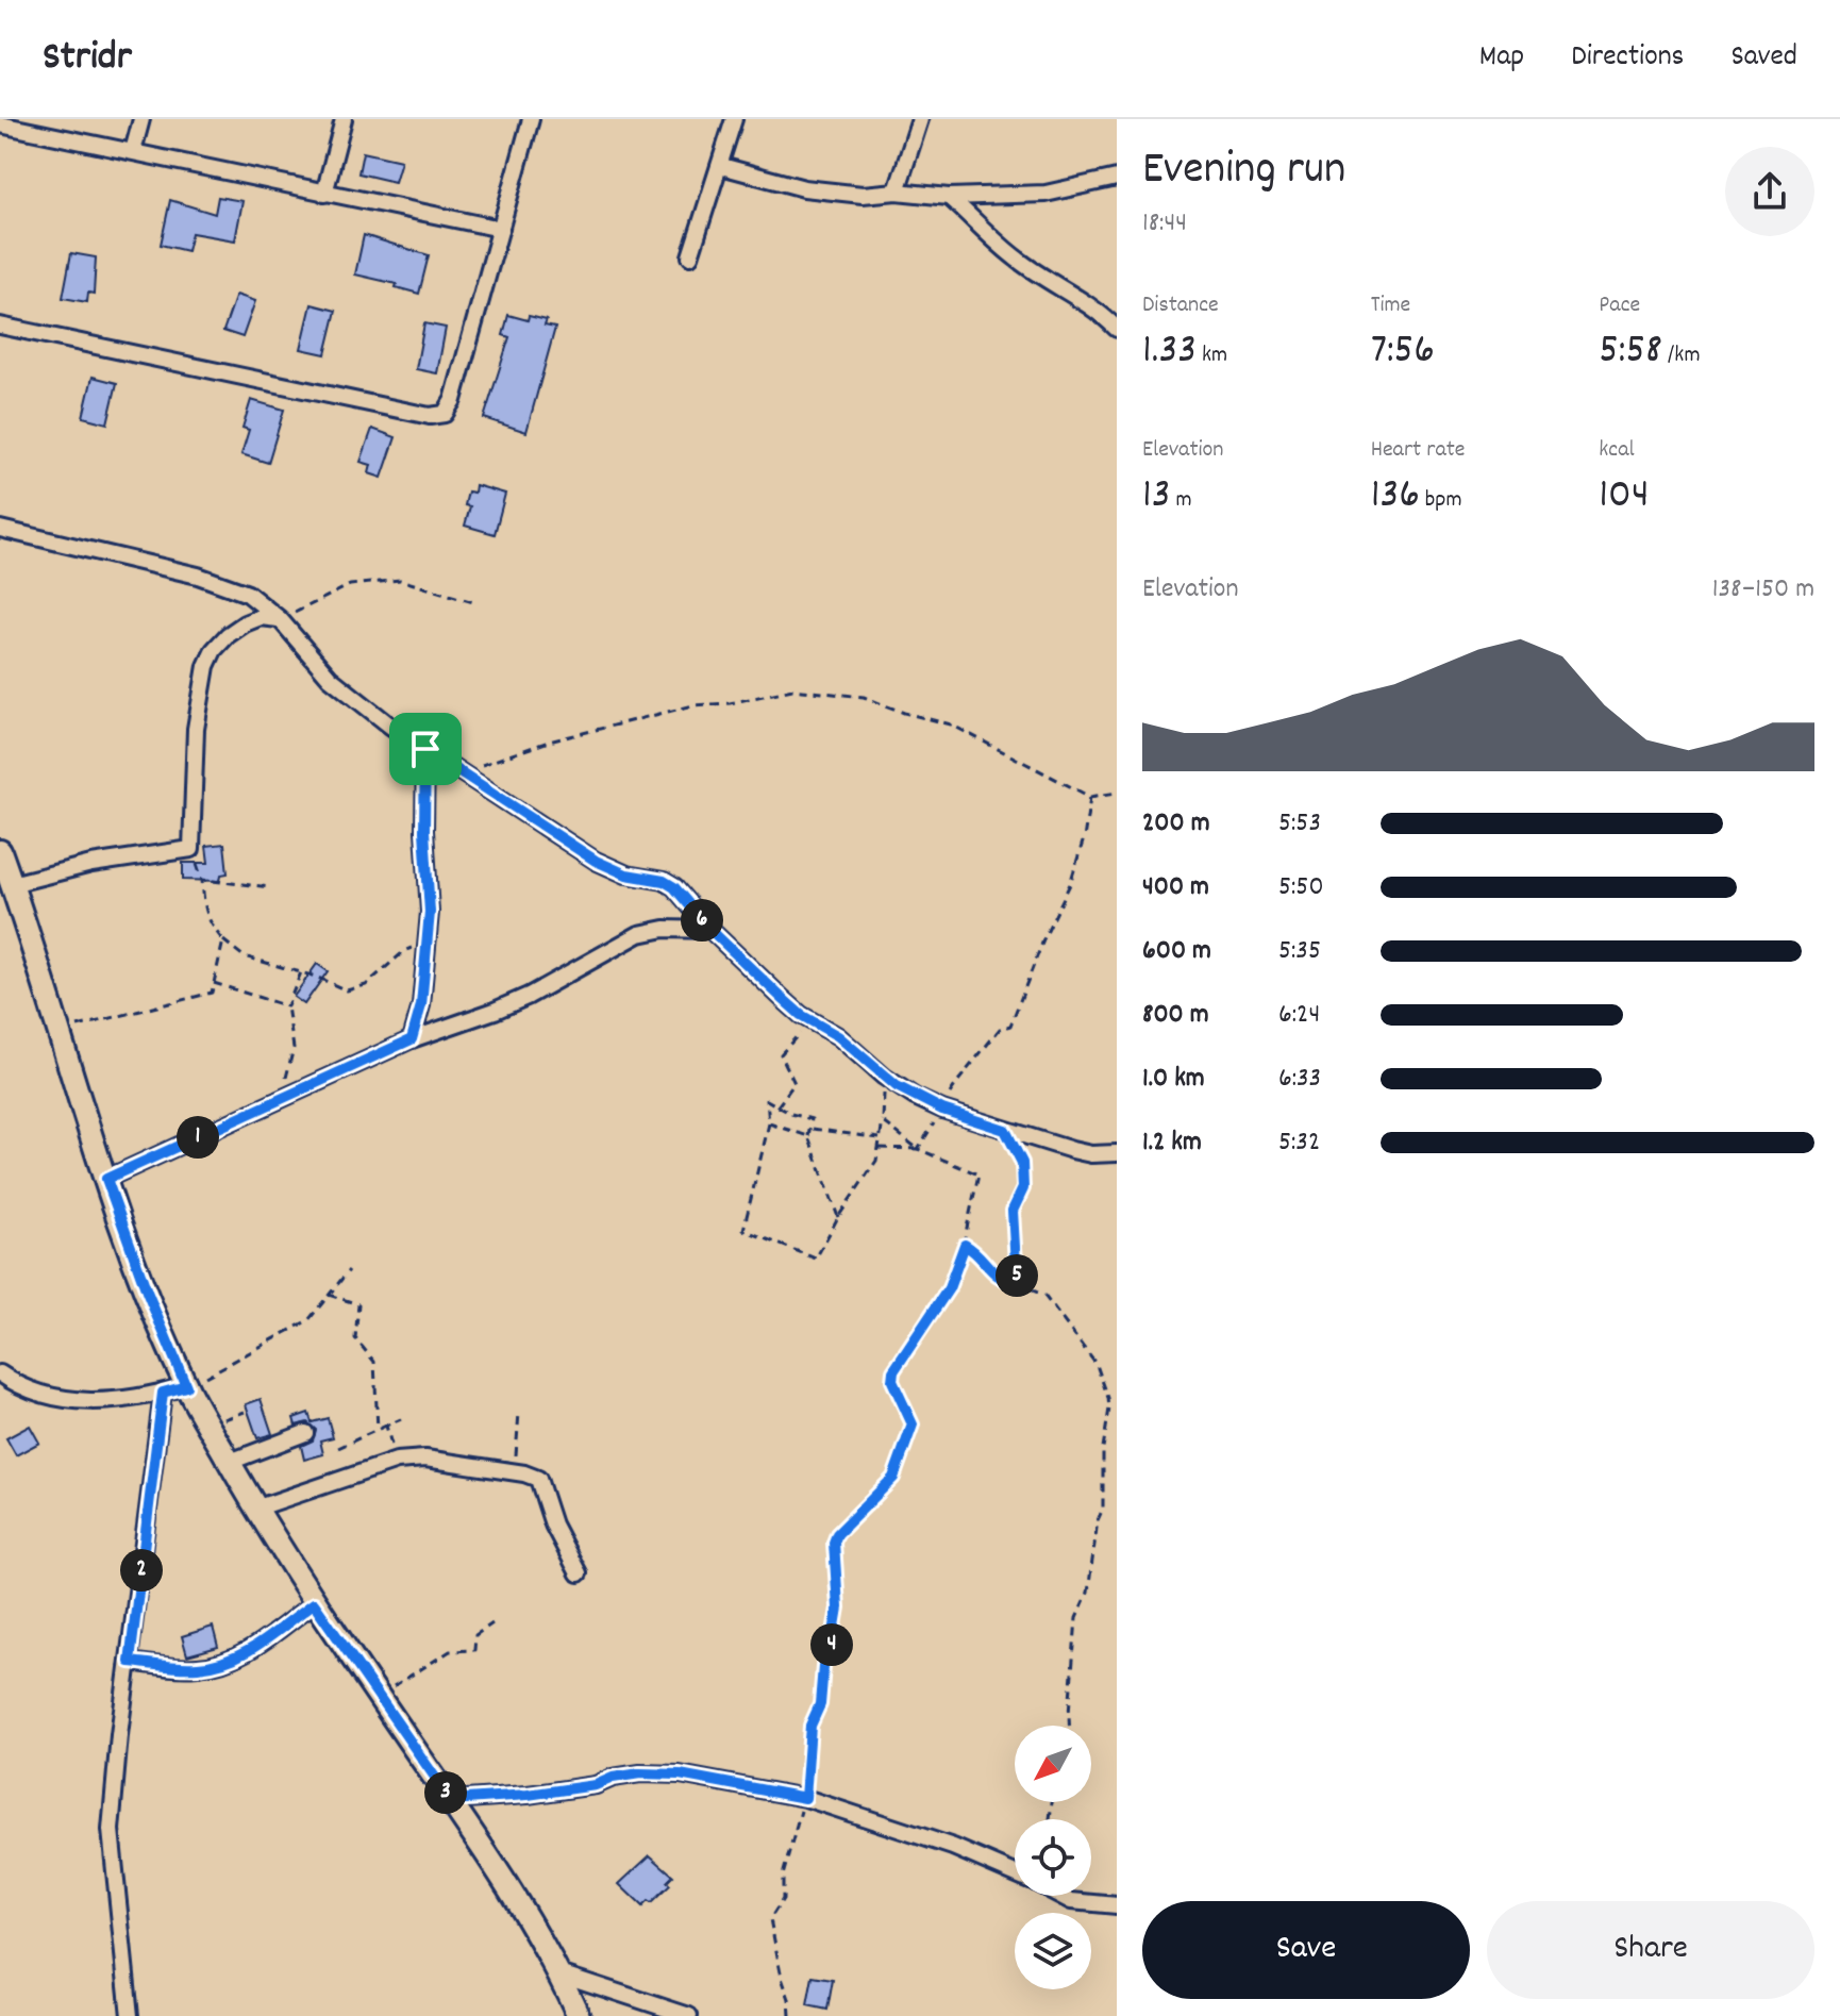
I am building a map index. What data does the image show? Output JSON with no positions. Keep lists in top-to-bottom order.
{
  "north": "bottom left",
  "page": {
    "header": "Stridr",
    "nav": ["Map", "Directions", "Saved"],
    "heading": ["Evening run", "18:44"],
    "stats": [
      ["Distance", "1.33 km"],
      ["Time", "7:56"],
      ["Pace", "5:58 /km"],
      ["Elevation", "13 m"],
      ["Heart rate", "136 bpm"],
      ["kcal", "104"]
    ],
    "chart": ["Elevation", "138–150 m"],
    "list": [
      {
        "name": "200 m",
        "note": "5:53"
      },
      {
        "name": "400 m",
        "note": "5:50"
      },
      {
        "name": "600 m",
        "note": "5:35"
      },
      {
        "name": "800 m",
        "note": "6:24"
      },
      {
        "name": "1.0 km",
        "note": "6:33"
      },
      {
        "name": "1.2 km",
        "note": "5:32"
      }
    ],
    "pins": [
      "6",
      "1",
      "5",
      "2",
      "4",
      "3"
    ],
    "buttons": ["Save", "Share"]
  }
}
